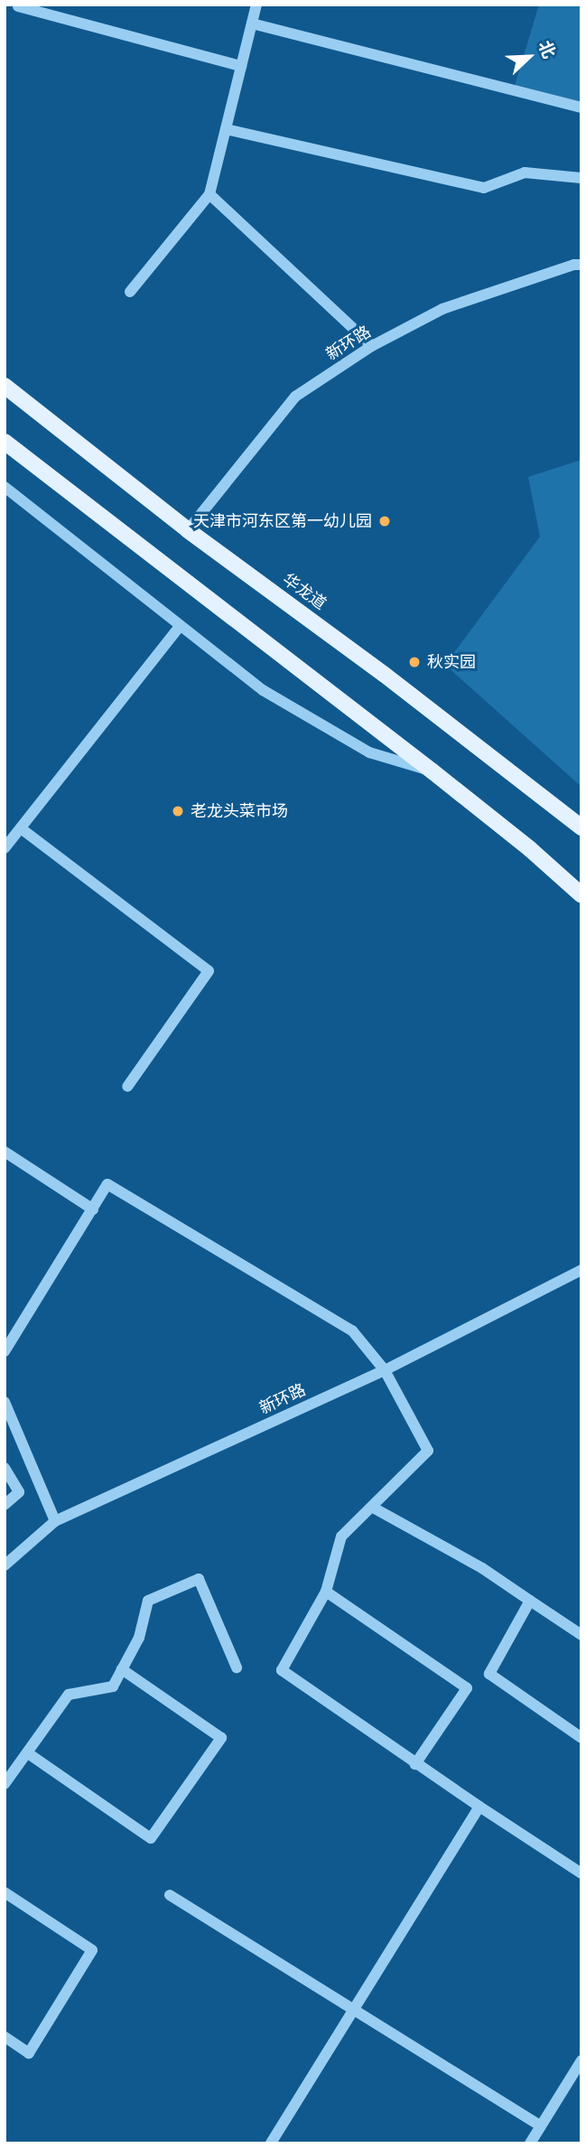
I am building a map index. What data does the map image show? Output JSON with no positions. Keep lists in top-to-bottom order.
{
  "streets": {
    "main road": ["华龙道"],
    "street": ["新环路"]
  },
  "crossings": [
    ["新环路", "华龙道"]
  ],
  "places": ["天津市河东区第一幼儿园", "秋实园", "老龙头菜市场"],
  "north": "top right"
}
